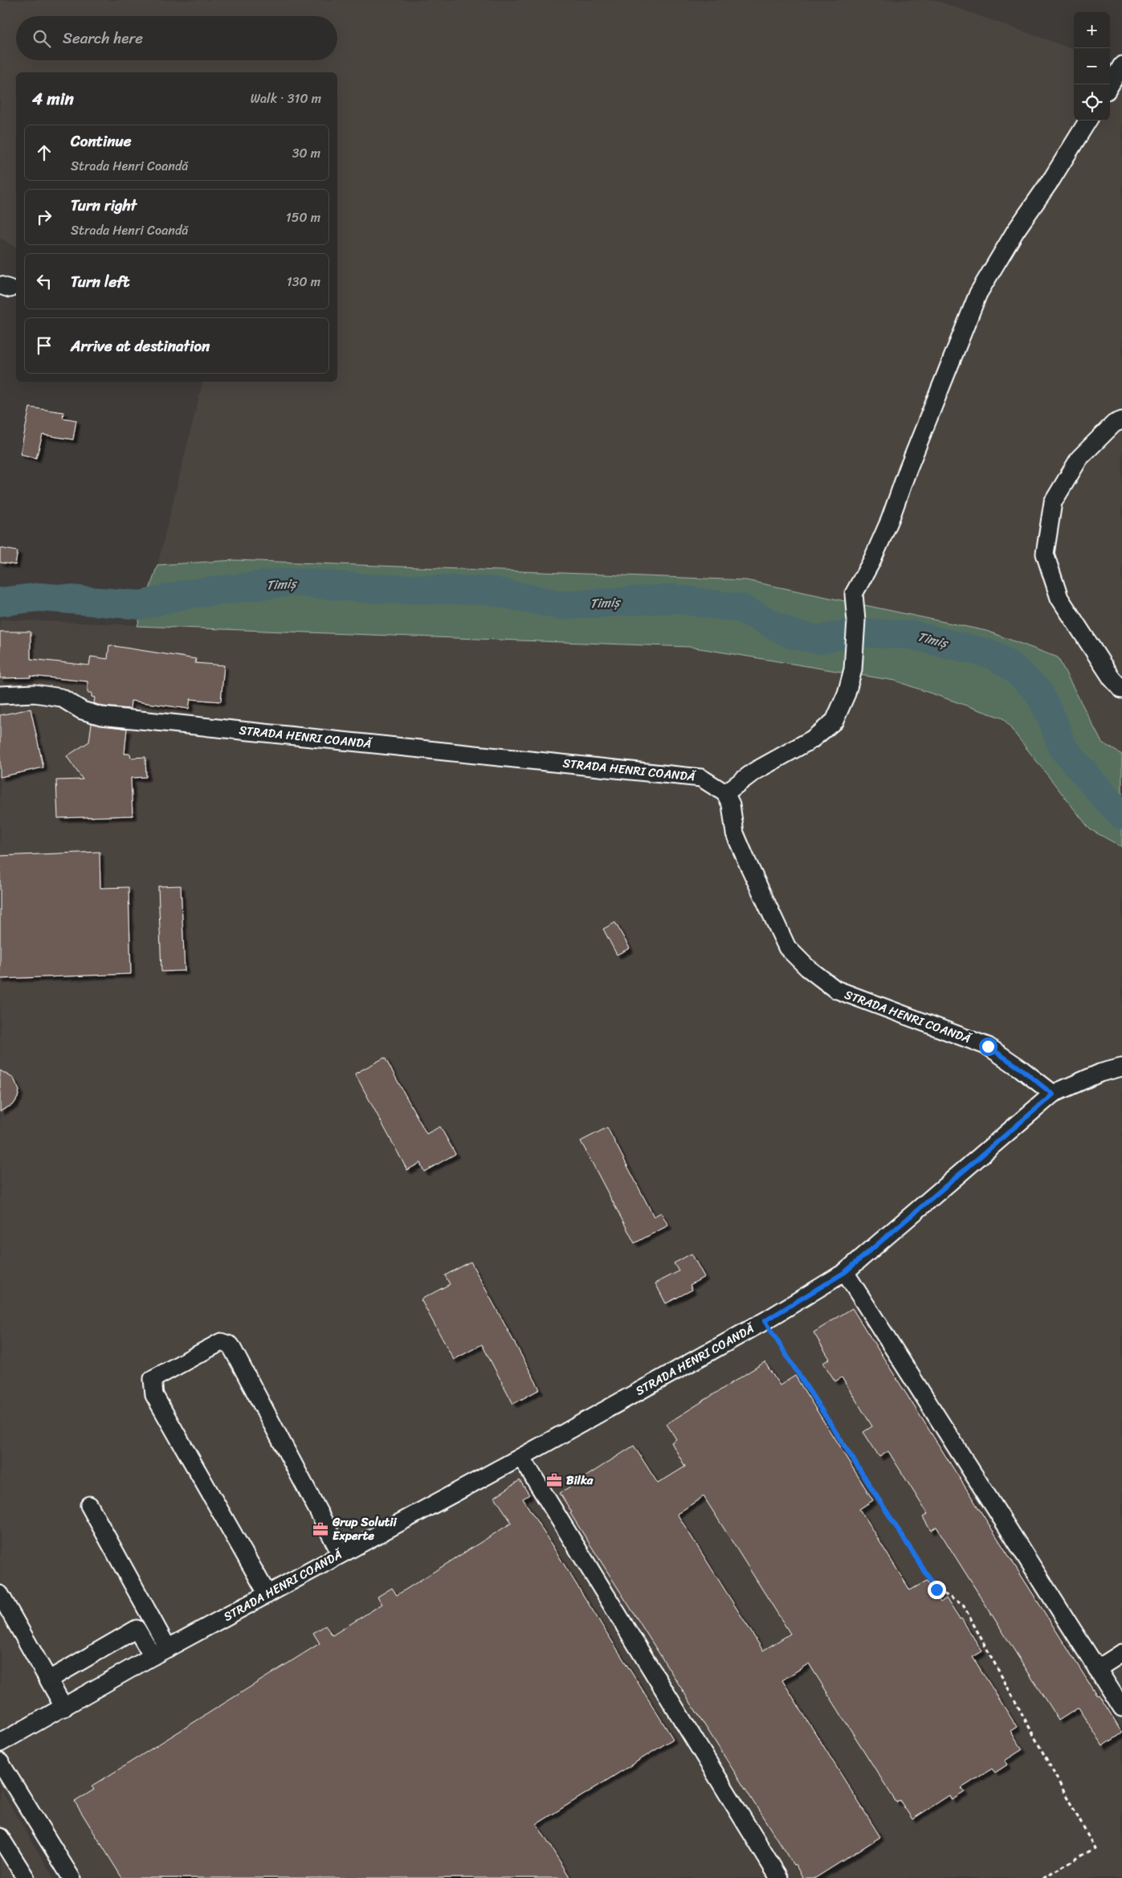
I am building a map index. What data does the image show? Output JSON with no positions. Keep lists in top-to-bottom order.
{
  "streets": {
    "street": ["STRADA HENRI COANDĂ"]
  },
  "water": ["Timiș"],
  "places": {
    "office": ["Bilka", "Grup Solutii Experte"]
  },
  "page": {
    "map_buttons": ["+", "−"],
    "search": "Search here",
    "heading": ["4 min", "Walk · 310 m"],
    "list": [
      ["Continue", "Strada Henri Coandă", "30 m"],
      ["Turn right", "Strada Henri Coandă", "150 m"],
      ["Turn left", "130 m"],
      "Arrive at destination"
    ]
  }
}
